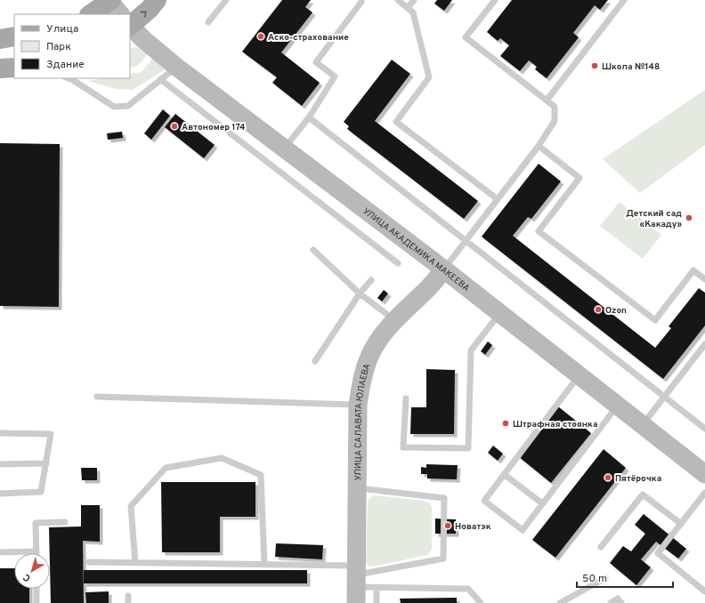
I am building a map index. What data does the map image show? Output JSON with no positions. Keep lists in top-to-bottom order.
{
  "streets": {
    "street": ["УЛИЦА АКАДЕМИКА МАКЕЕВА", "УЛИЦА САЛАВАТА ЮЛАЕВА"]
  },
  "crossings": [
    ["УЛИЦА АКАДЕМИКА МАКЕЕВА", "УЛИЦА САЛАВАТА ЮЛАЕВА"]
  ],
  "places": [
    "Аско-страхование",
    "Школа №148",
    "Автономер 174",
    "Детский сад «Какаду»",
    "Ozon",
    "Штрафная стоянка",
    "Пятёрочка",
    "Новатэк"
  ],
  "legend": ["Улица", "Парк", "Здание"],
  "scale_bar": "50 m",
  "north": "bottom left"
}
